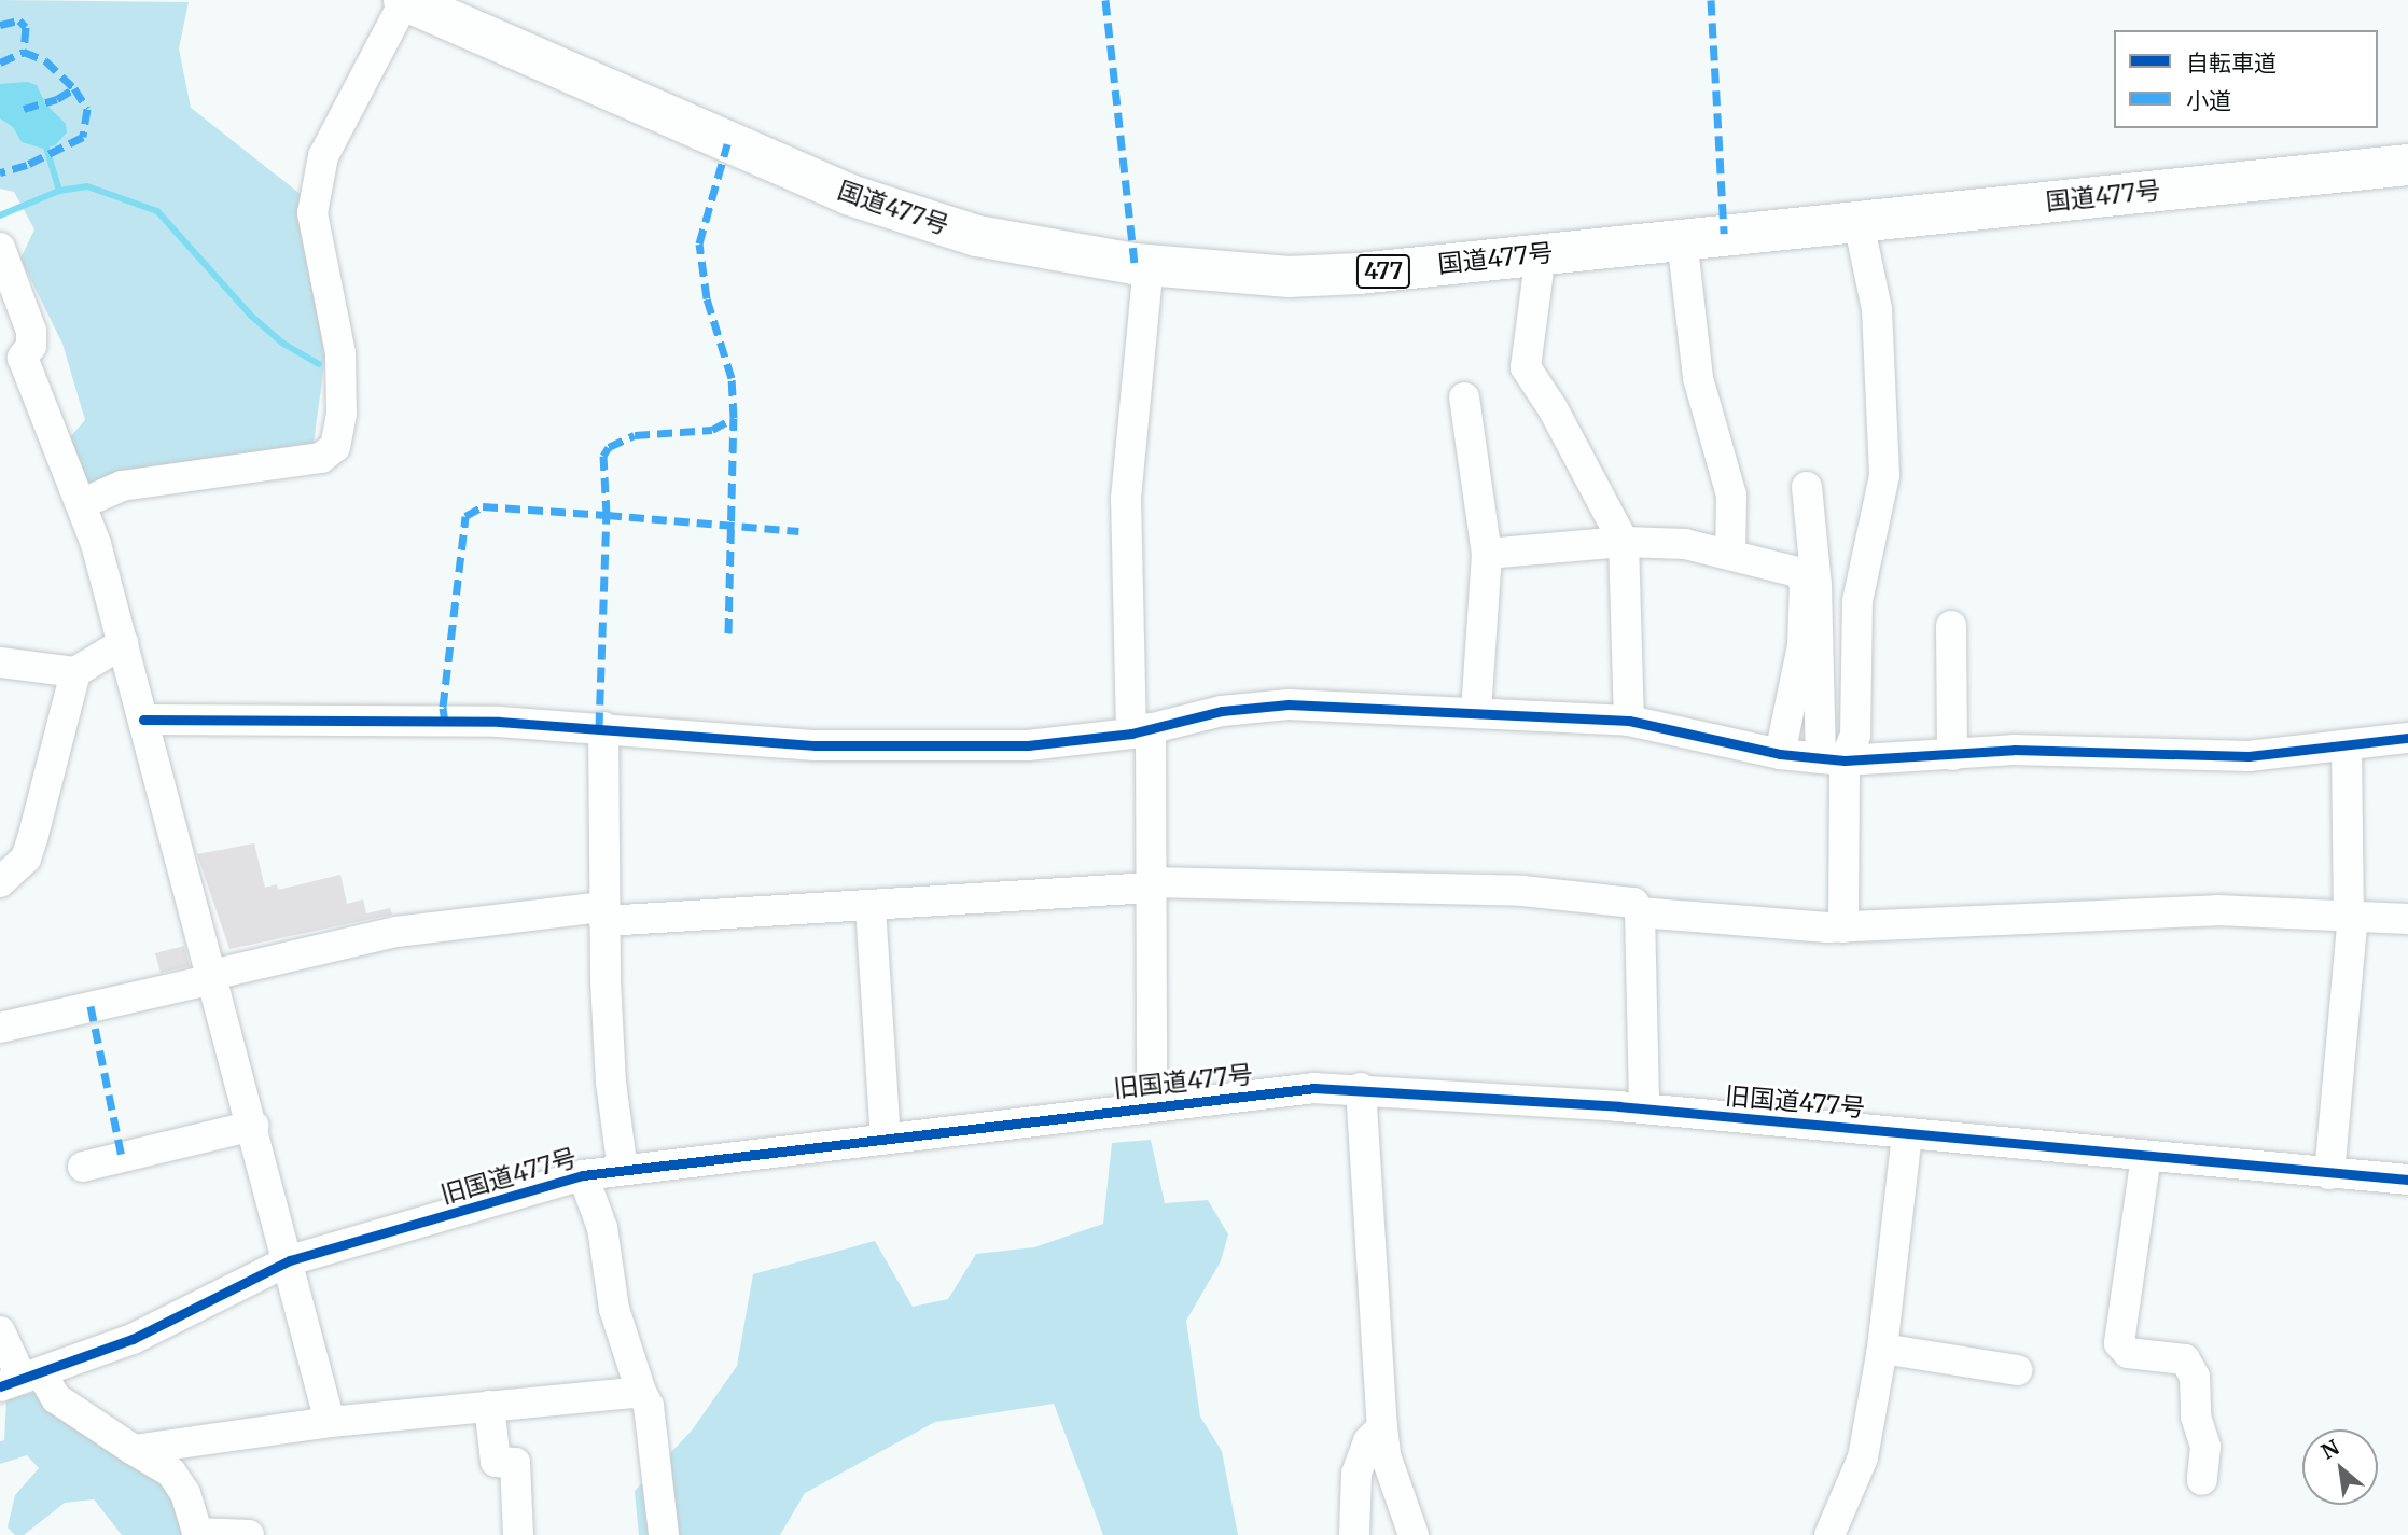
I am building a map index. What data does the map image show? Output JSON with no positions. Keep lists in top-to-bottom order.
{
  "streets": {
    "highway": ["国道477号", "477"],
    "street": ["旧国道477号"]
  },
  "legend": ["自転車道", "小道"],
  "north": "top left"
}
